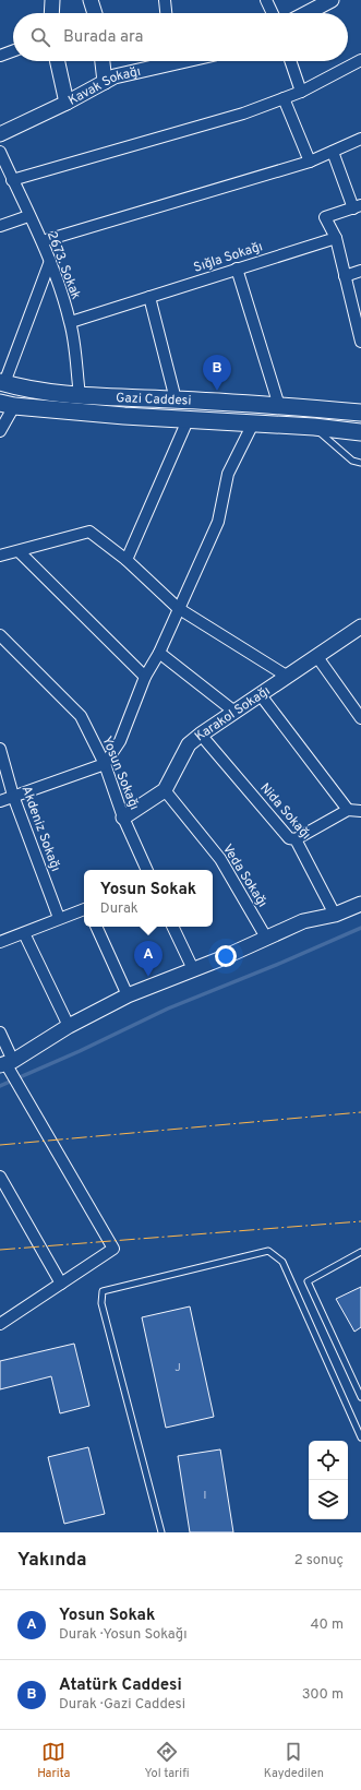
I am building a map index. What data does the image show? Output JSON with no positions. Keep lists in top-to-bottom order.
{
  "streets": {
    "main road": ["Gazi Caddesi"],
    "street": [
      "Kavak Sokağı",
      "Sığla Sokağı",
      "2673. Sokak",
      "Karakol Sokağı",
      "Yosun Sokağı",
      "Nida Sokağı",
      "Akdeniz Sokağı",
      "Veda Sokağı"
    ]
  },
  "crossings": [
    ["Sığla Sokağı", "2673. Sokak"],
    ["2673. Sokak", "Gazi Caddesi"],
    ["Karakol Sokağı", "Yosun Sokağı"],
    ["Karakol Sokağı", "Nida Sokağı"],
    ["Karakol Sokağı", "Veda Sokağı"]
  ],
  "house_numbers": ["J", "I"],
  "page": {
    "search": "Burada ara",
    "pins": ["B", "A"],
    "popup": ["Yosun Sokak", "Durak"],
    "heading": ["Yakında", "2 sonuç"],
    "list": [
      {
        "mark": "A",
        "name": "Yosun Sokak",
        "note": "Durak · Yosun Sokağı",
        "value": "40 m"
      },
      {
        "mark": "B",
        "name": "Atatürk Caddesi",
        "note": "Durak · Gazi Caddesi",
        "value": "300 m"
      }
    ],
    "nav": ["Harita", "Yol tarifi", "Kaydedilen"]
  }
}
